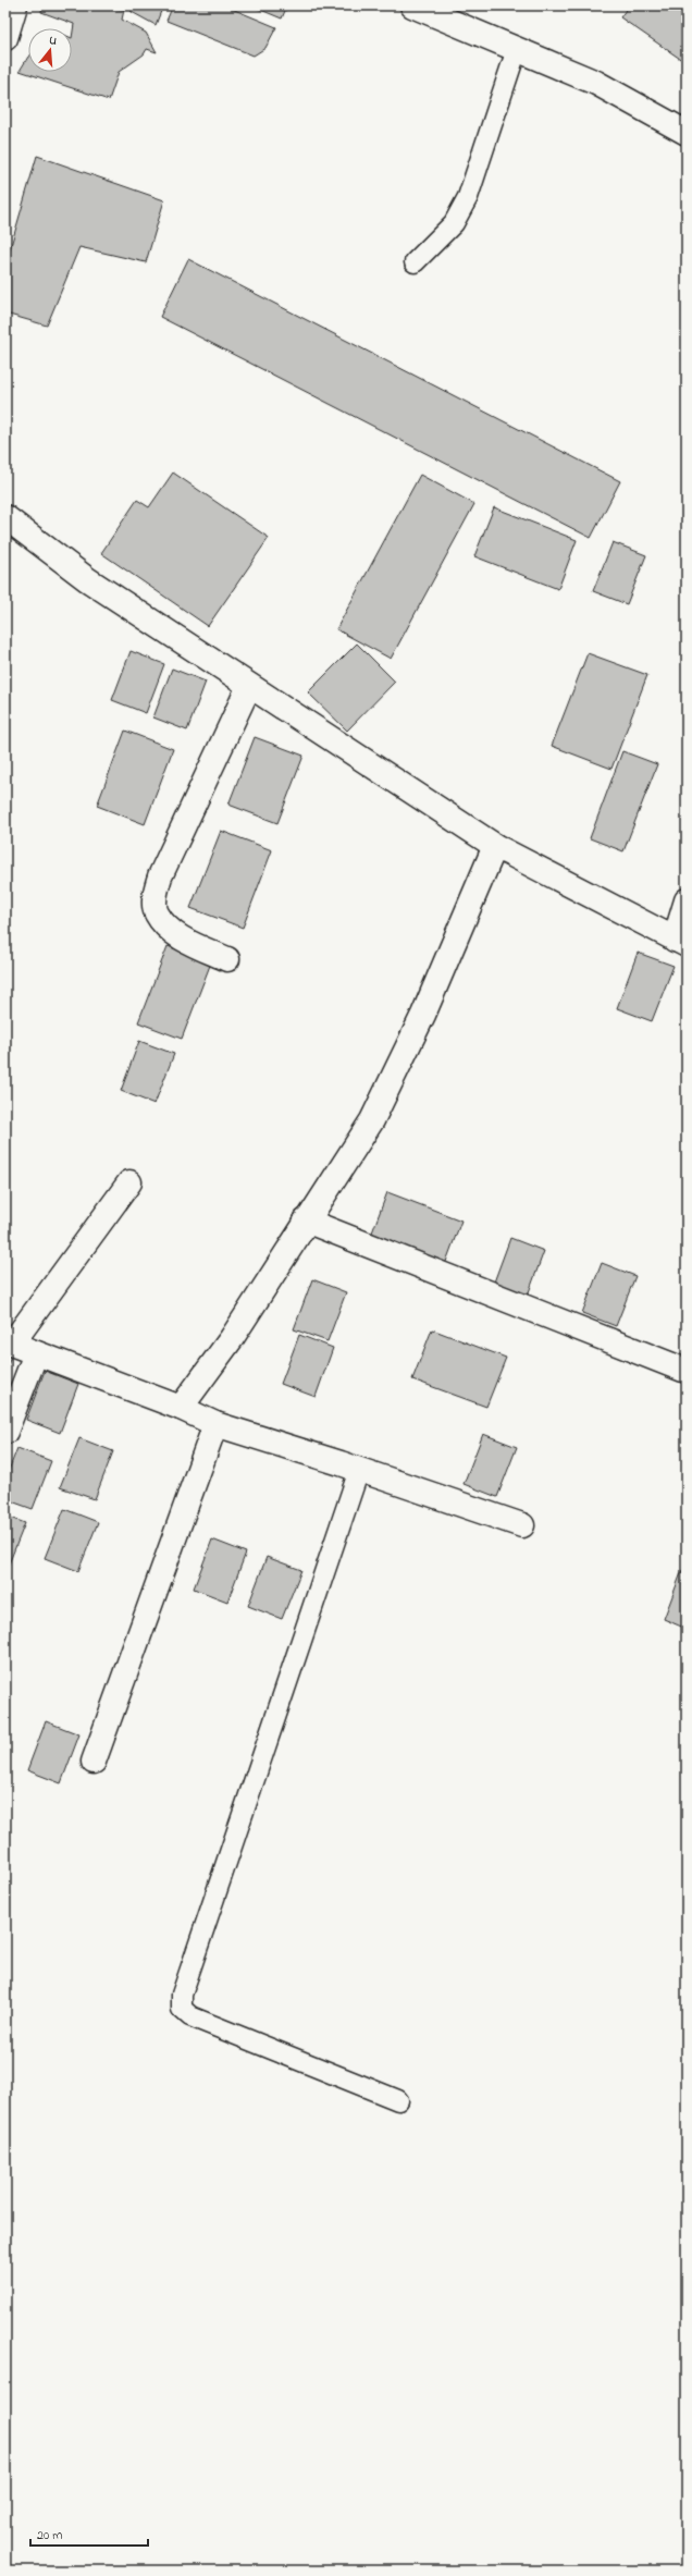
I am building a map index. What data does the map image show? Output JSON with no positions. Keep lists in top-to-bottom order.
{
  "scale_bar": "20 m",
  "north": "top"
}
